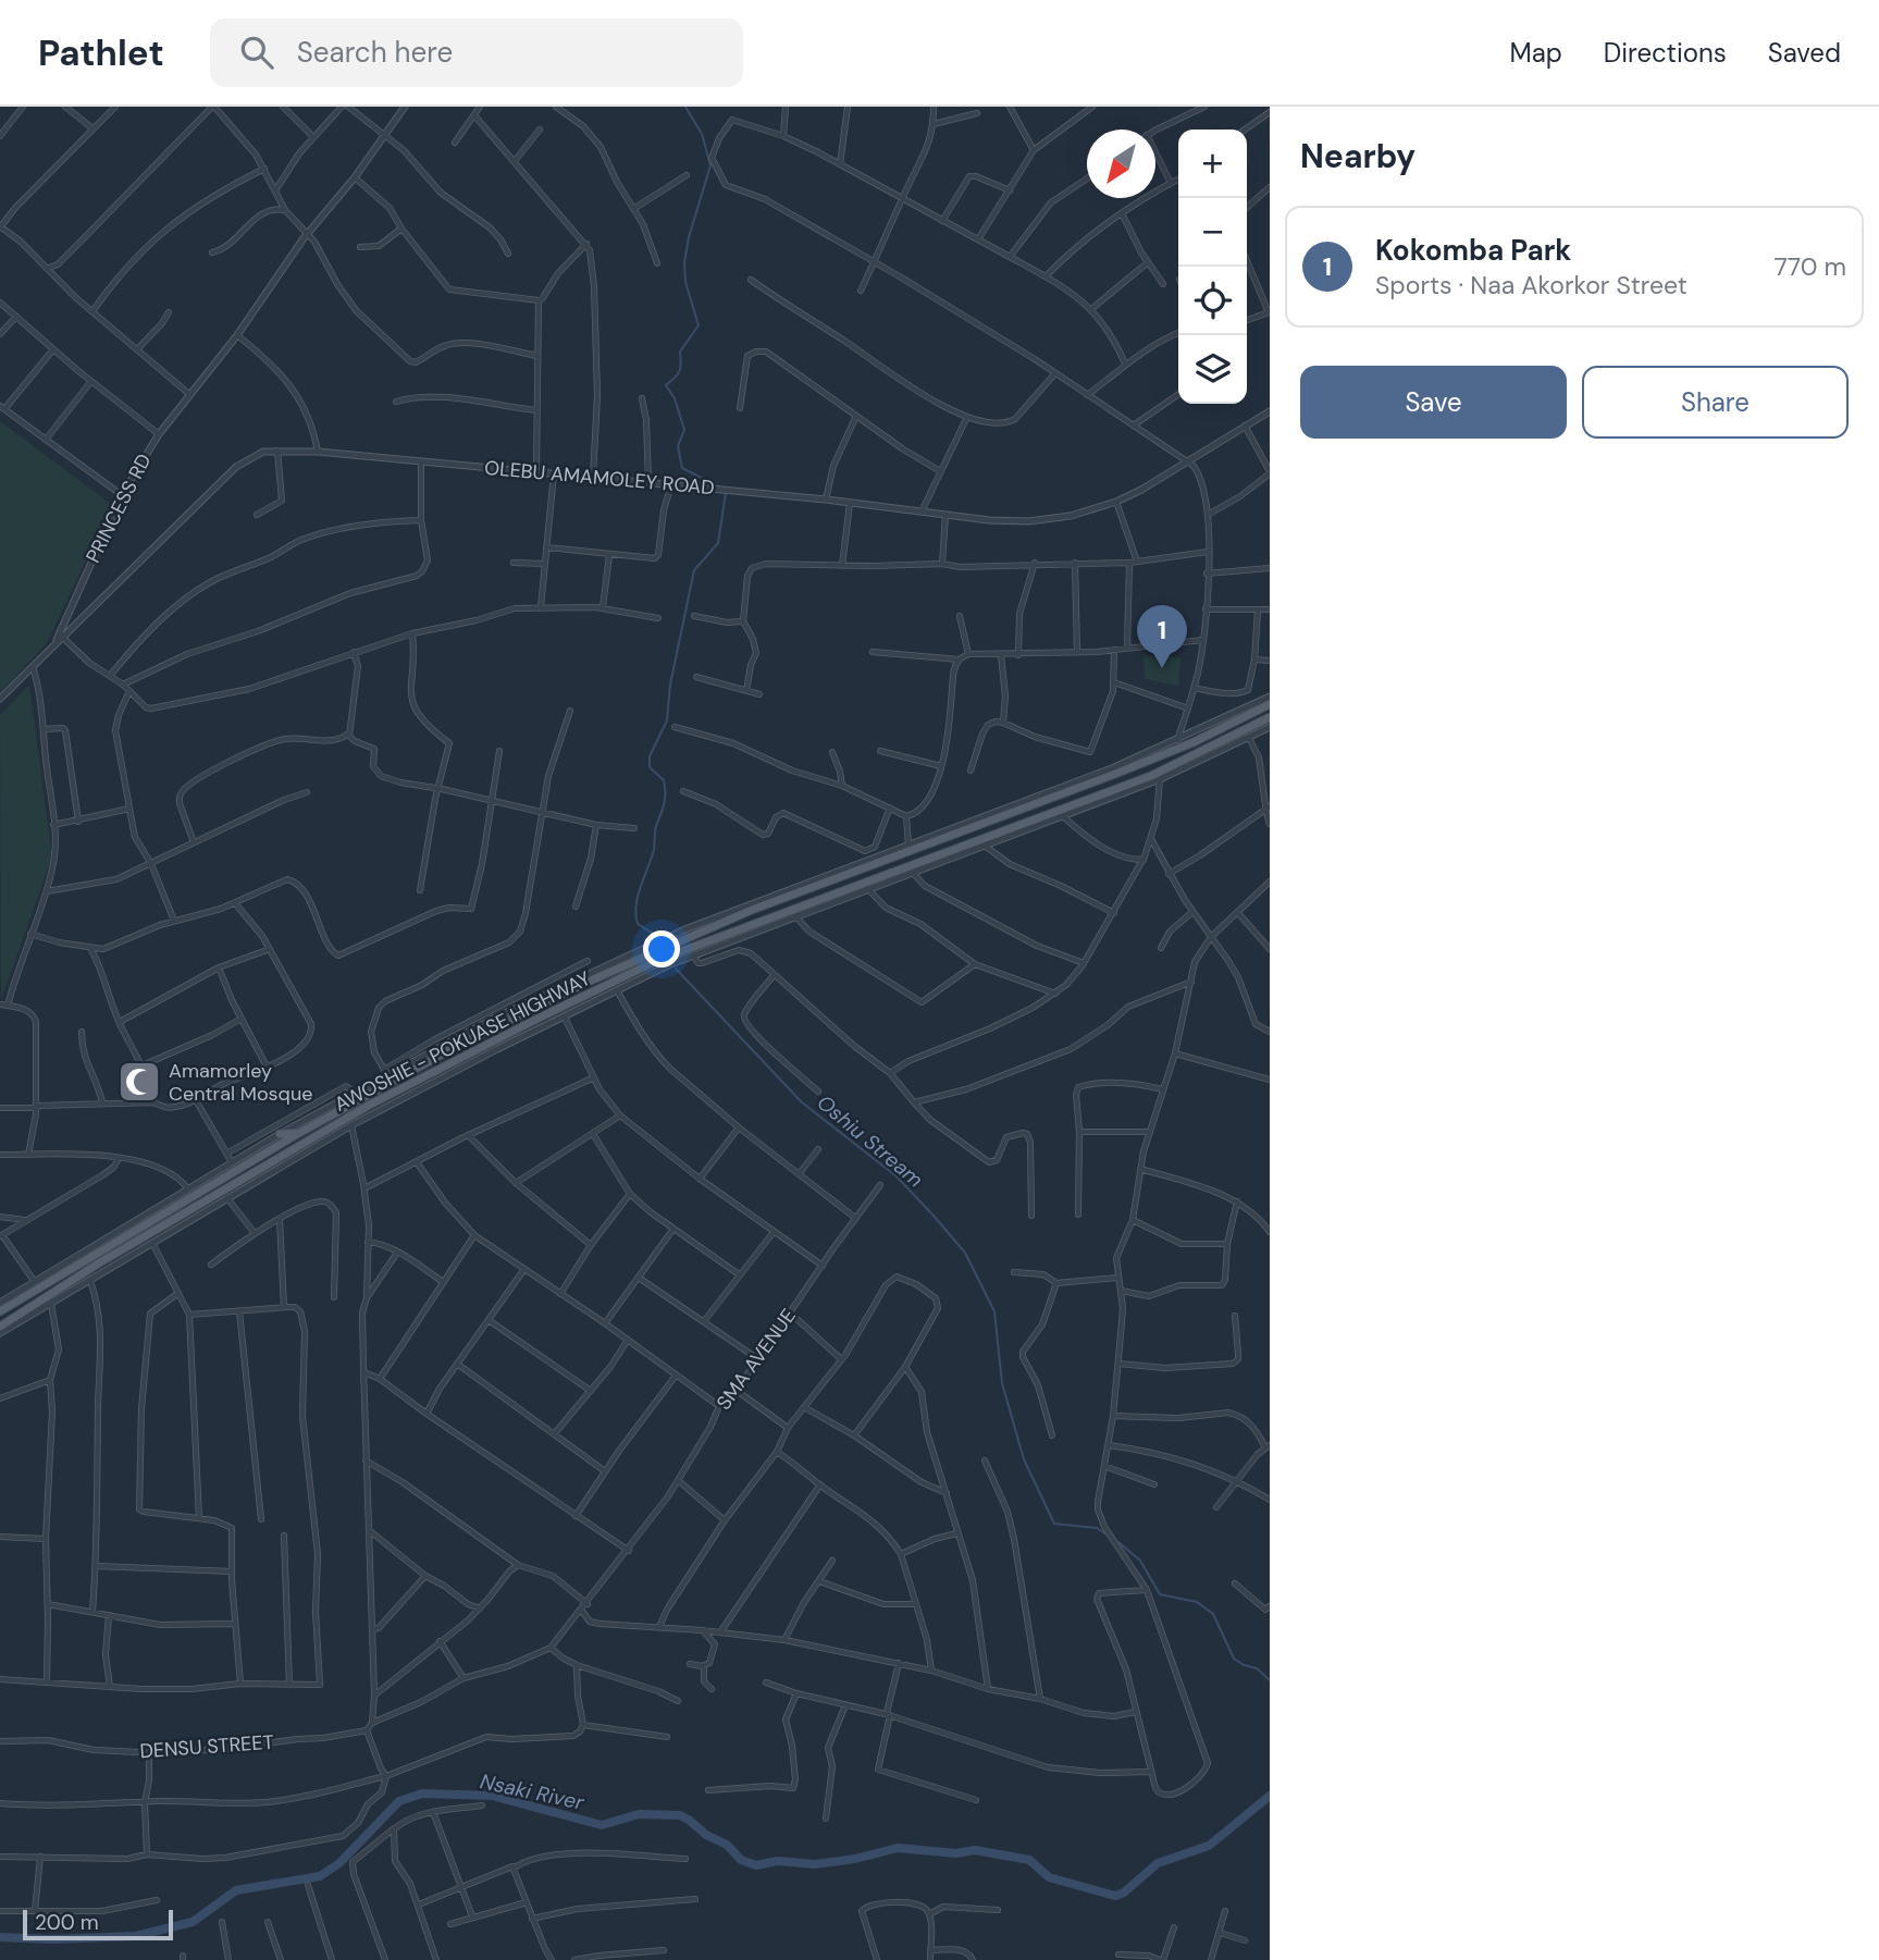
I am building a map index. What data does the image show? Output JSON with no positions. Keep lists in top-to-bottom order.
{
  "streets": {
    "main road": ["AWOSHIE - POKUASE HIGHWAY"],
    "street": [
      "OLEBU AMAMOLEY ROAD",
      "PRINCESS RD",
      "SMA AVENUE",
      "DENSU STREET"
    ]
  },
  "crossings": [
    ["OLEBU AMAMOLEY ROAD", "PRINCESS RD"]
  ],
  "water": ["Oshiu Stream", "Nsaki River"],
  "places": {
    "mosque": ["Amamorley Central Mosque"]
  },
  "scale_bar": "200 m",
  "north": "bottom left",
  "page": {
    "header": "Pathlet",
    "search": "Search here",
    "nav": ["Map", "Directions", "Saved"],
    "heading": "Nearby",
    "map_buttons": ["+", "−"],
    "list": [
      {
        "mark": "1",
        "name": "Kokomba Park",
        "note": "Sports · Naa Akorkor Street",
        "value": "770 m"
      }
    ],
    "buttons": ["Save", "Share"],
    "pins": "1",
    "scale": "200 m"
  }
}
